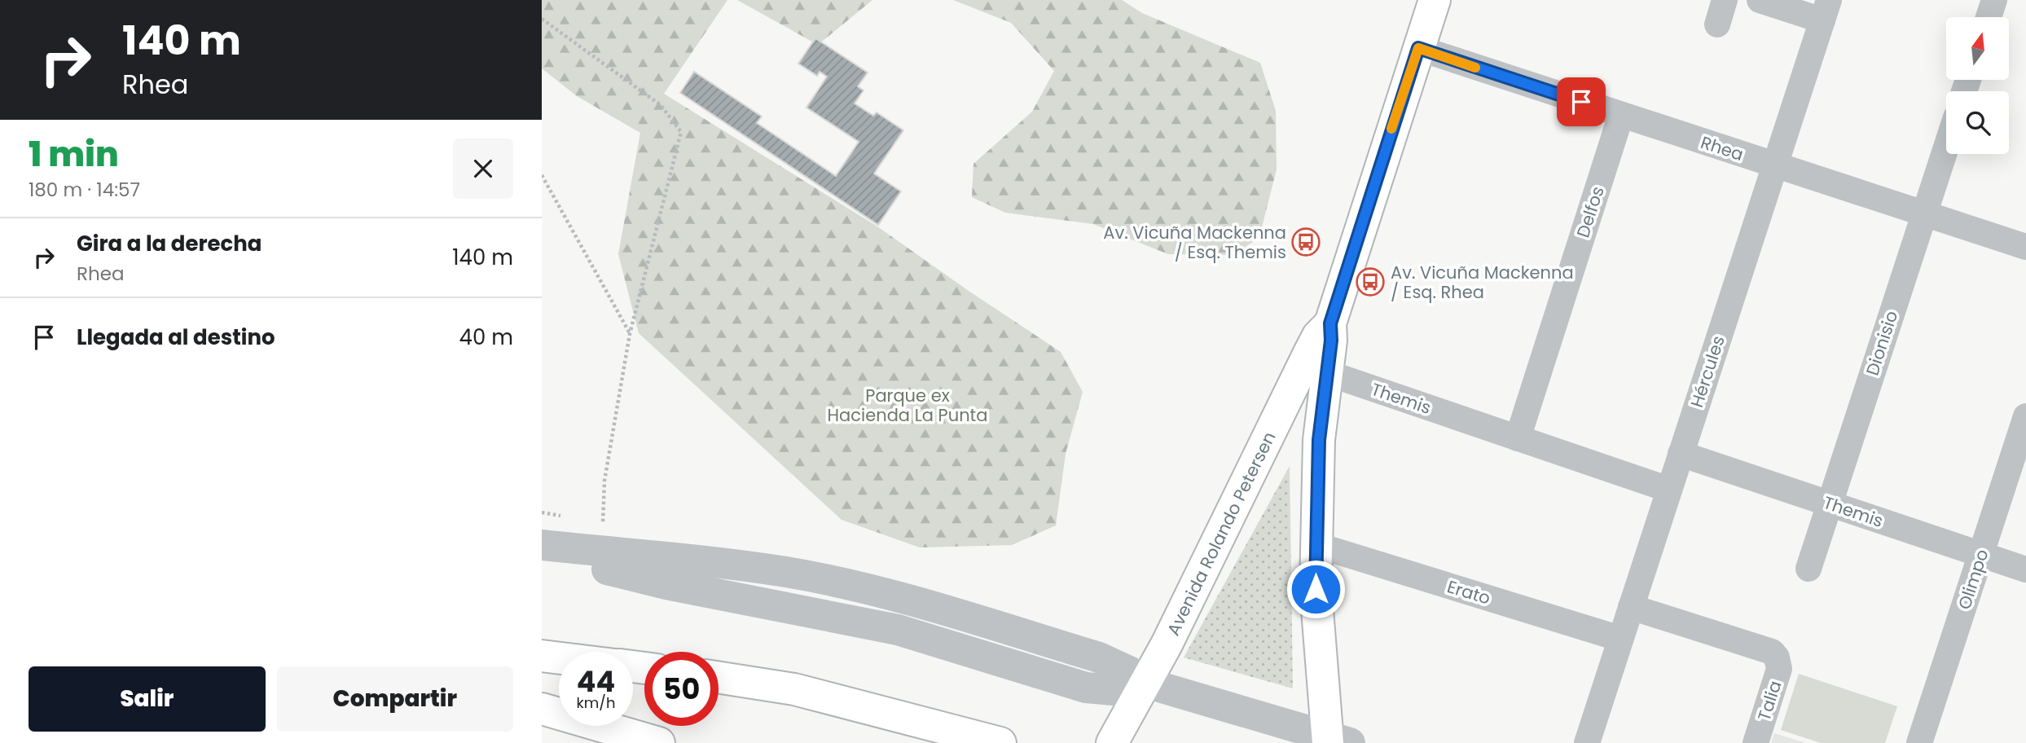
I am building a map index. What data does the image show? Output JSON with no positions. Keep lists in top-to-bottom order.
{
  "streets": {
    "main road": ["Avenida Rolando Petersen"],
    "street": [
      "Rhea",
      "Delfos",
      "Dionisio",
      "Hércules",
      "Themis",
      "Olimpo",
      "Erato",
      "Talia"
    ]
  },
  "crossings": [
    ["Rhea", "Delfos"],
    ["Rhea", "Dionisio"],
    ["Rhea", "Hércules"],
    ["Delfos", "Themis"],
    ["Dionisio", "Themis"],
    ["Hércules", "Themis"],
    ["Hércules", "Erato"],
    ["Hércules", "Talia"],
    ["Themis", "Olimpo"]
  ],
  "parks": ["Parque ex Hacienda La Punta"],
  "places": {
    "bus stop": ["Av. Vicuña Mackenna / Esq. Themis", "Av. Vicuña Mackenna / Esq. Rhea"]
  },
  "north": "top",
  "page": {
    "turn": ["140 m", "Rhea"],
    "heading": ["1 min", "180 m · 14:57"],
    "list": [
      {
        "name": "Gira a la derecha",
        "note": "Rhea",
        "value": "140 m"
      },
      {
        "name": "Llegada al destino",
        "value": "40 m"
      }
    ],
    "speed": "44 km/h",
    "limit": "50",
    "buttons": ["Salir", "Compartir"]
  }
}
